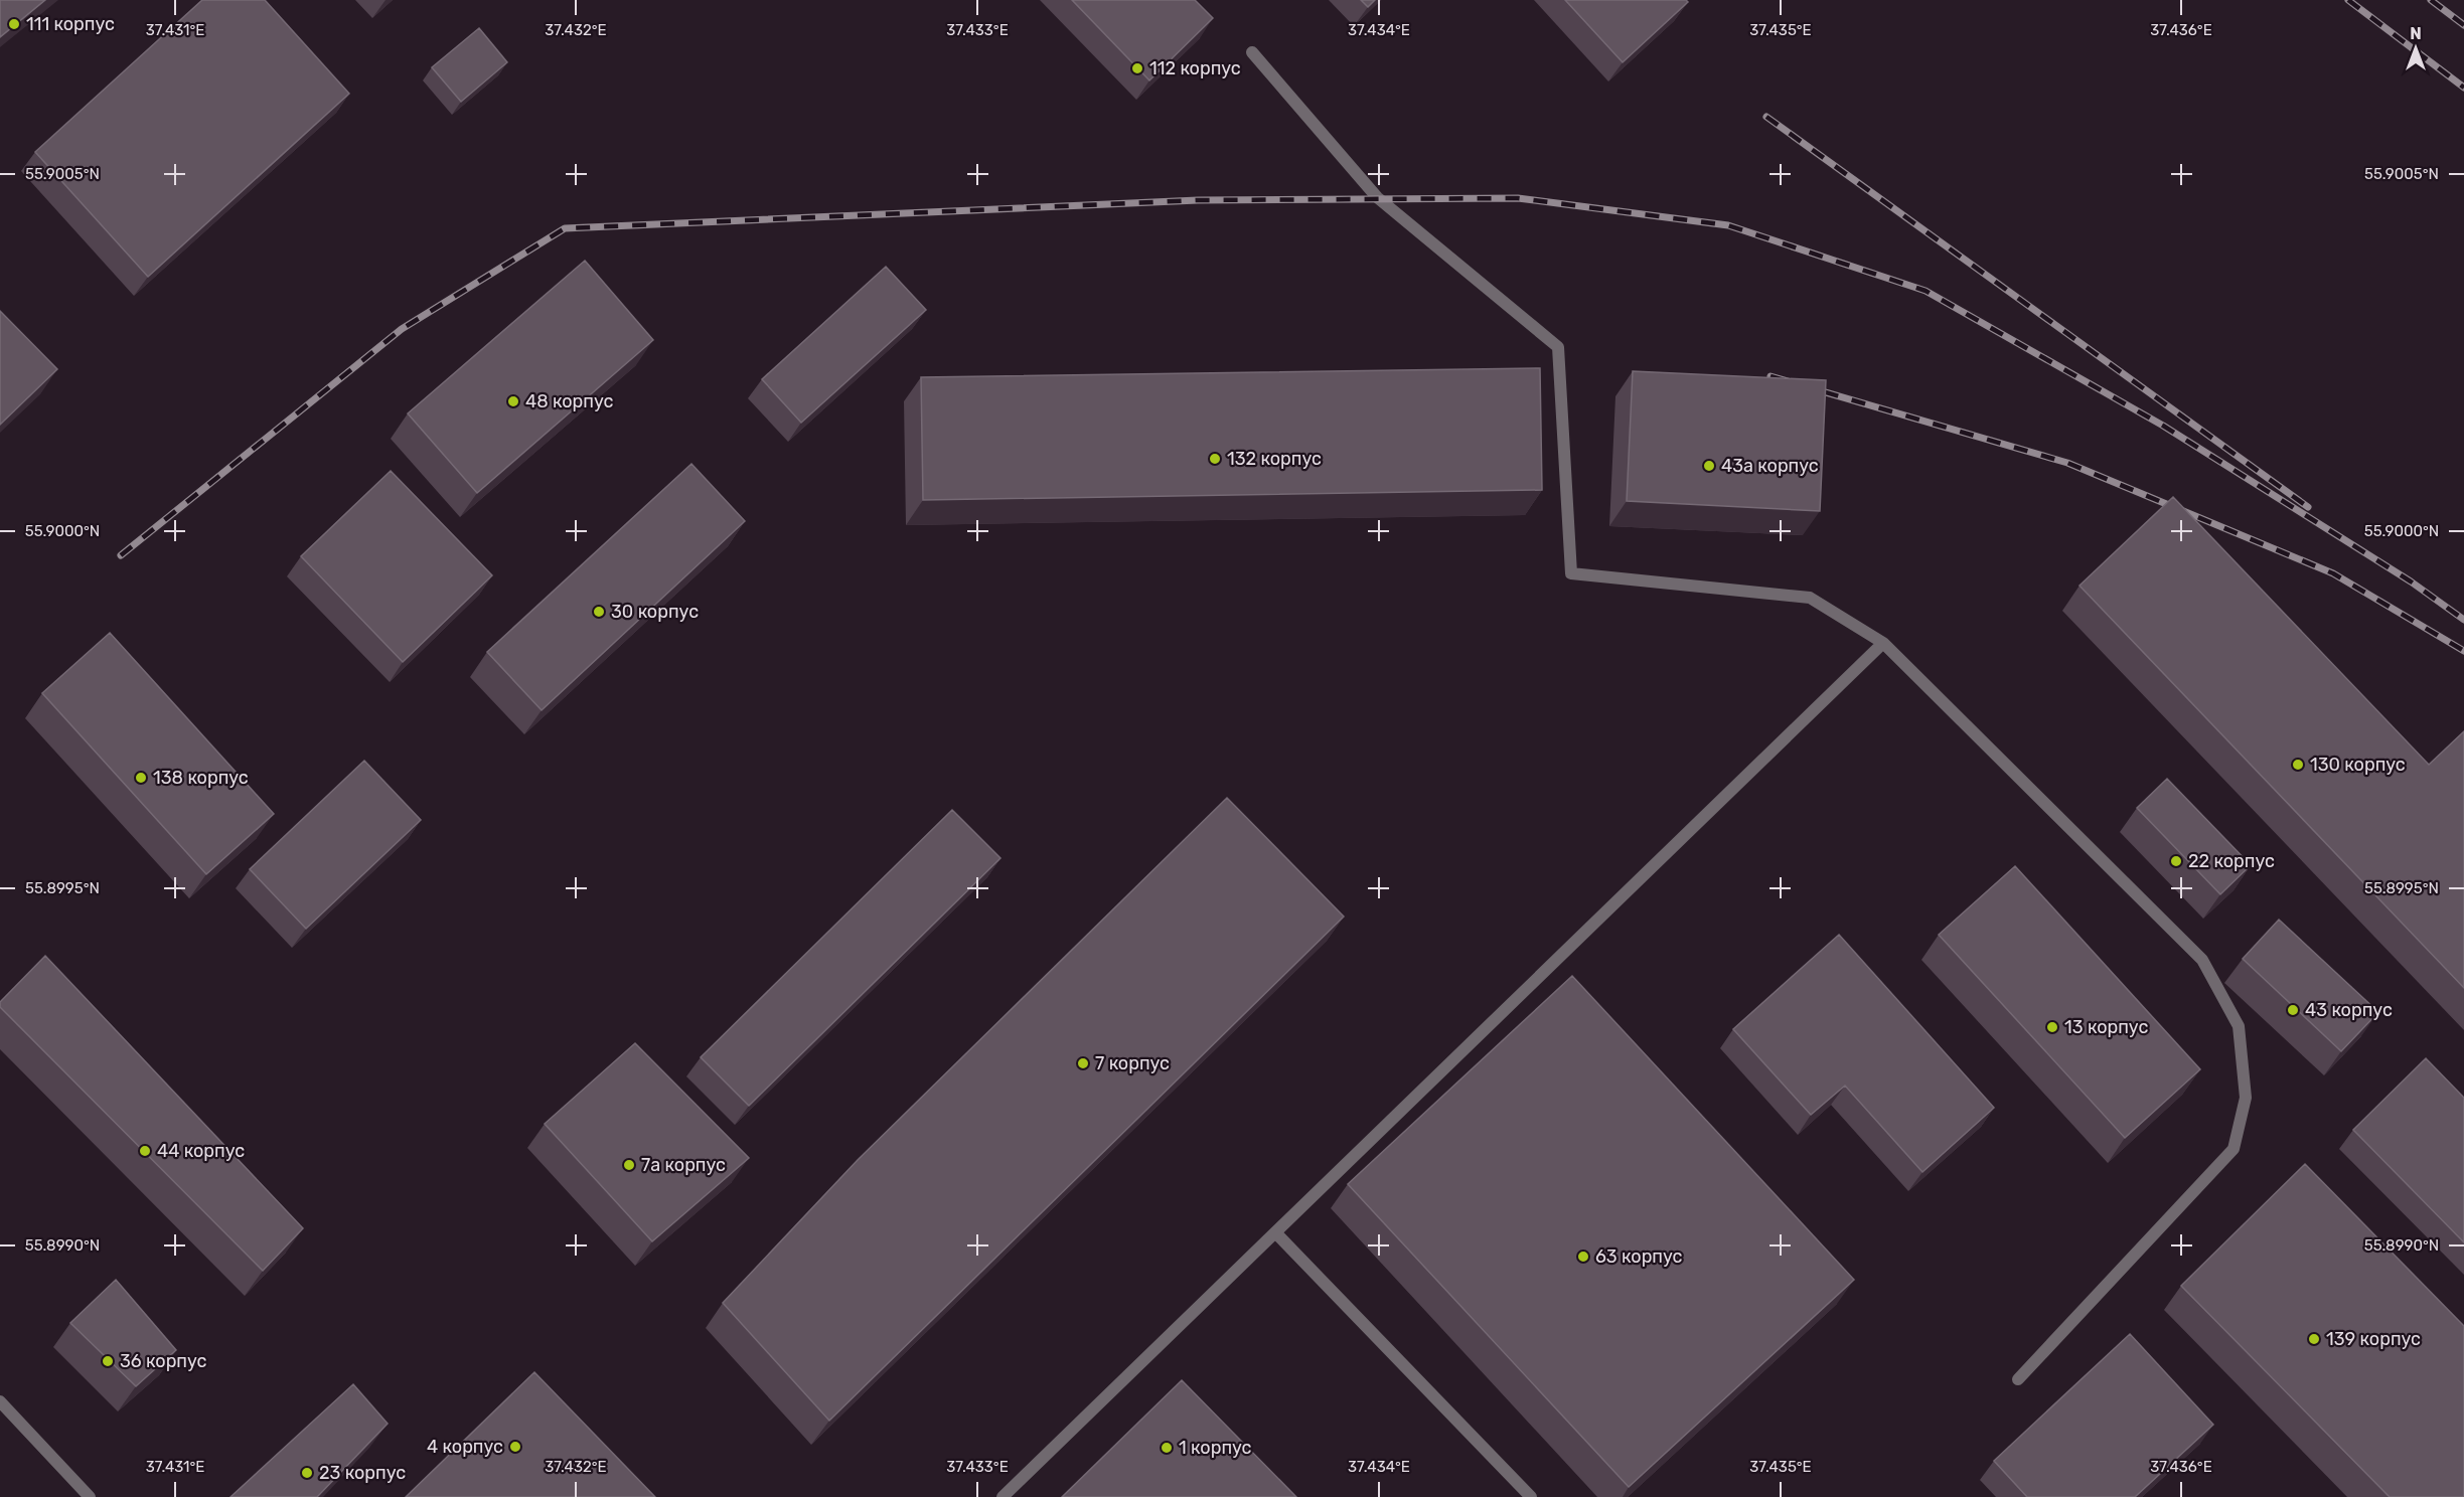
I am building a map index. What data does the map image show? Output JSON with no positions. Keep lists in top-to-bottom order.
{
  "places": [
    "111 корпус",
    "112 корпус",
    "48 корпус",
    "132 корпус",
    "43а корпус",
    "30 корпус",
    "130 корпус",
    "138 корпус",
    "22 корпус",
    "43 корпус",
    "13 корпус",
    "7 корпус",
    "44 корпус",
    "7а корпус",
    "63 корпус",
    "139 корпус",
    "36 корпус",
    "4 корпус",
    "1 корпус",
    "23 корпус"
  ],
  "north": "top",
  "coordinates": [
    "37.431°E",
    "37.432°E",
    "37.433°E",
    "37.434°E",
    "37.435°E",
    "37.436°E",
    "55.9005°N",
    "55.9000°N",
    "55.8995°N",
    "55.8990°N"
  ]
}
